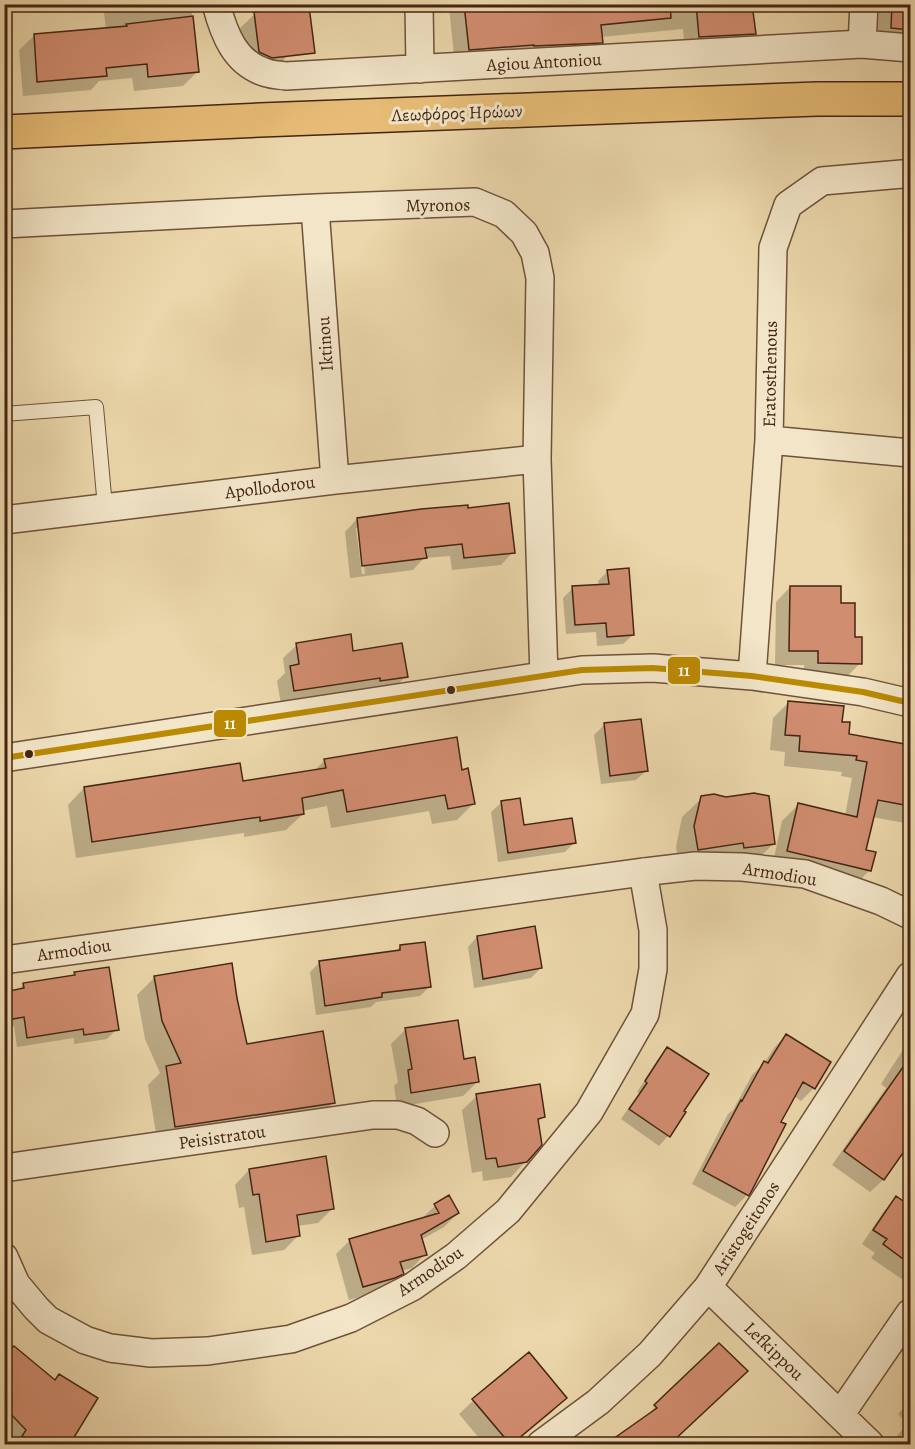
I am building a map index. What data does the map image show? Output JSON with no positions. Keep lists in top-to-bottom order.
{
  "streets": {
    "main road": ["Λεωφόρος Ηρώων"],
    "street": [
      "Agiou Antoniou",
      "Myronos",
      "Iktinou",
      "Eratosthenous",
      "Apollodorou",
      "Armodiou",
      "Peisistratou",
      "Aristogeitonos",
      "Lefkippou"
    ]
  },
  "crossings": [
    ["Myronos", "Iktinou"],
    ["Myronos", "Apollodorou"],
    ["Iktinou", "Apollodorou"],
    ["Aristogeitonos", "Lefkippou"]
  ],
  "lines": ["transit line 11"]
}
